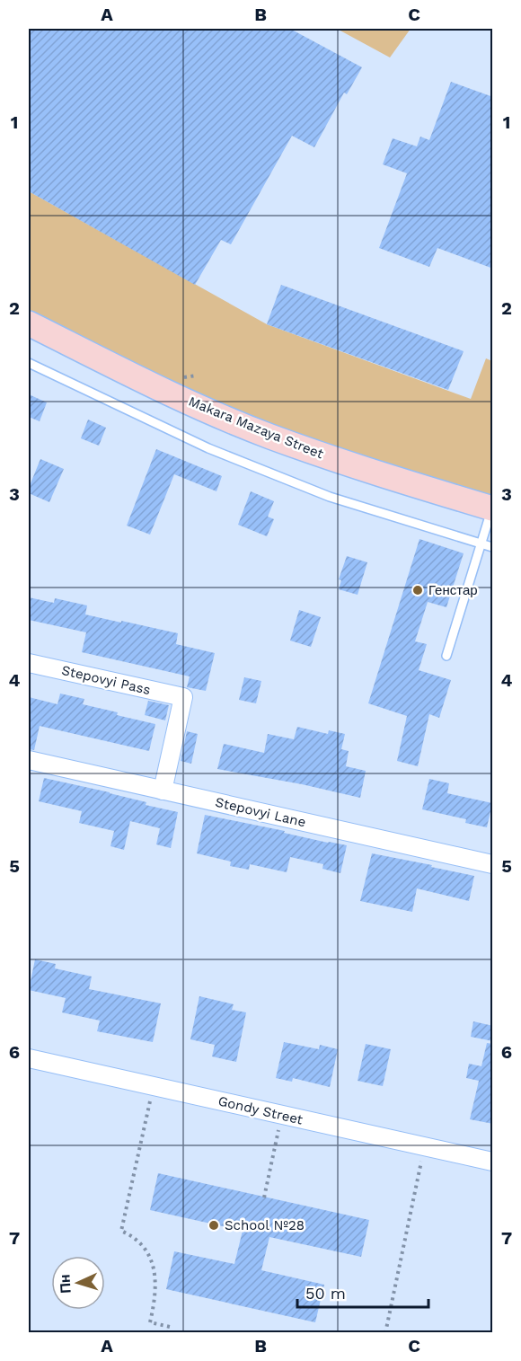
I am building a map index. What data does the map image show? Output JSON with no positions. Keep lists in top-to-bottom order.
{
  "streets": {
    "main road": ["Makara Mazaya Street"],
    "street": ["Stepovyi Pass", "Stepovyi Lane", "Gondy Street"]
  },
  "crossings": [
    ["Stepovyi Pass", "Stepovyi Lane"]
  ],
  "places": ["Генстар", "School №28"],
  "scale_bar": "50 m",
  "north": "left",
  "grid": {
    "columns": ["A", "B", "C"],
    "rows": [
      "1",
      "2",
      "3",
      "4",
      "5",
      "6",
      "7"
    ]
  }
}
